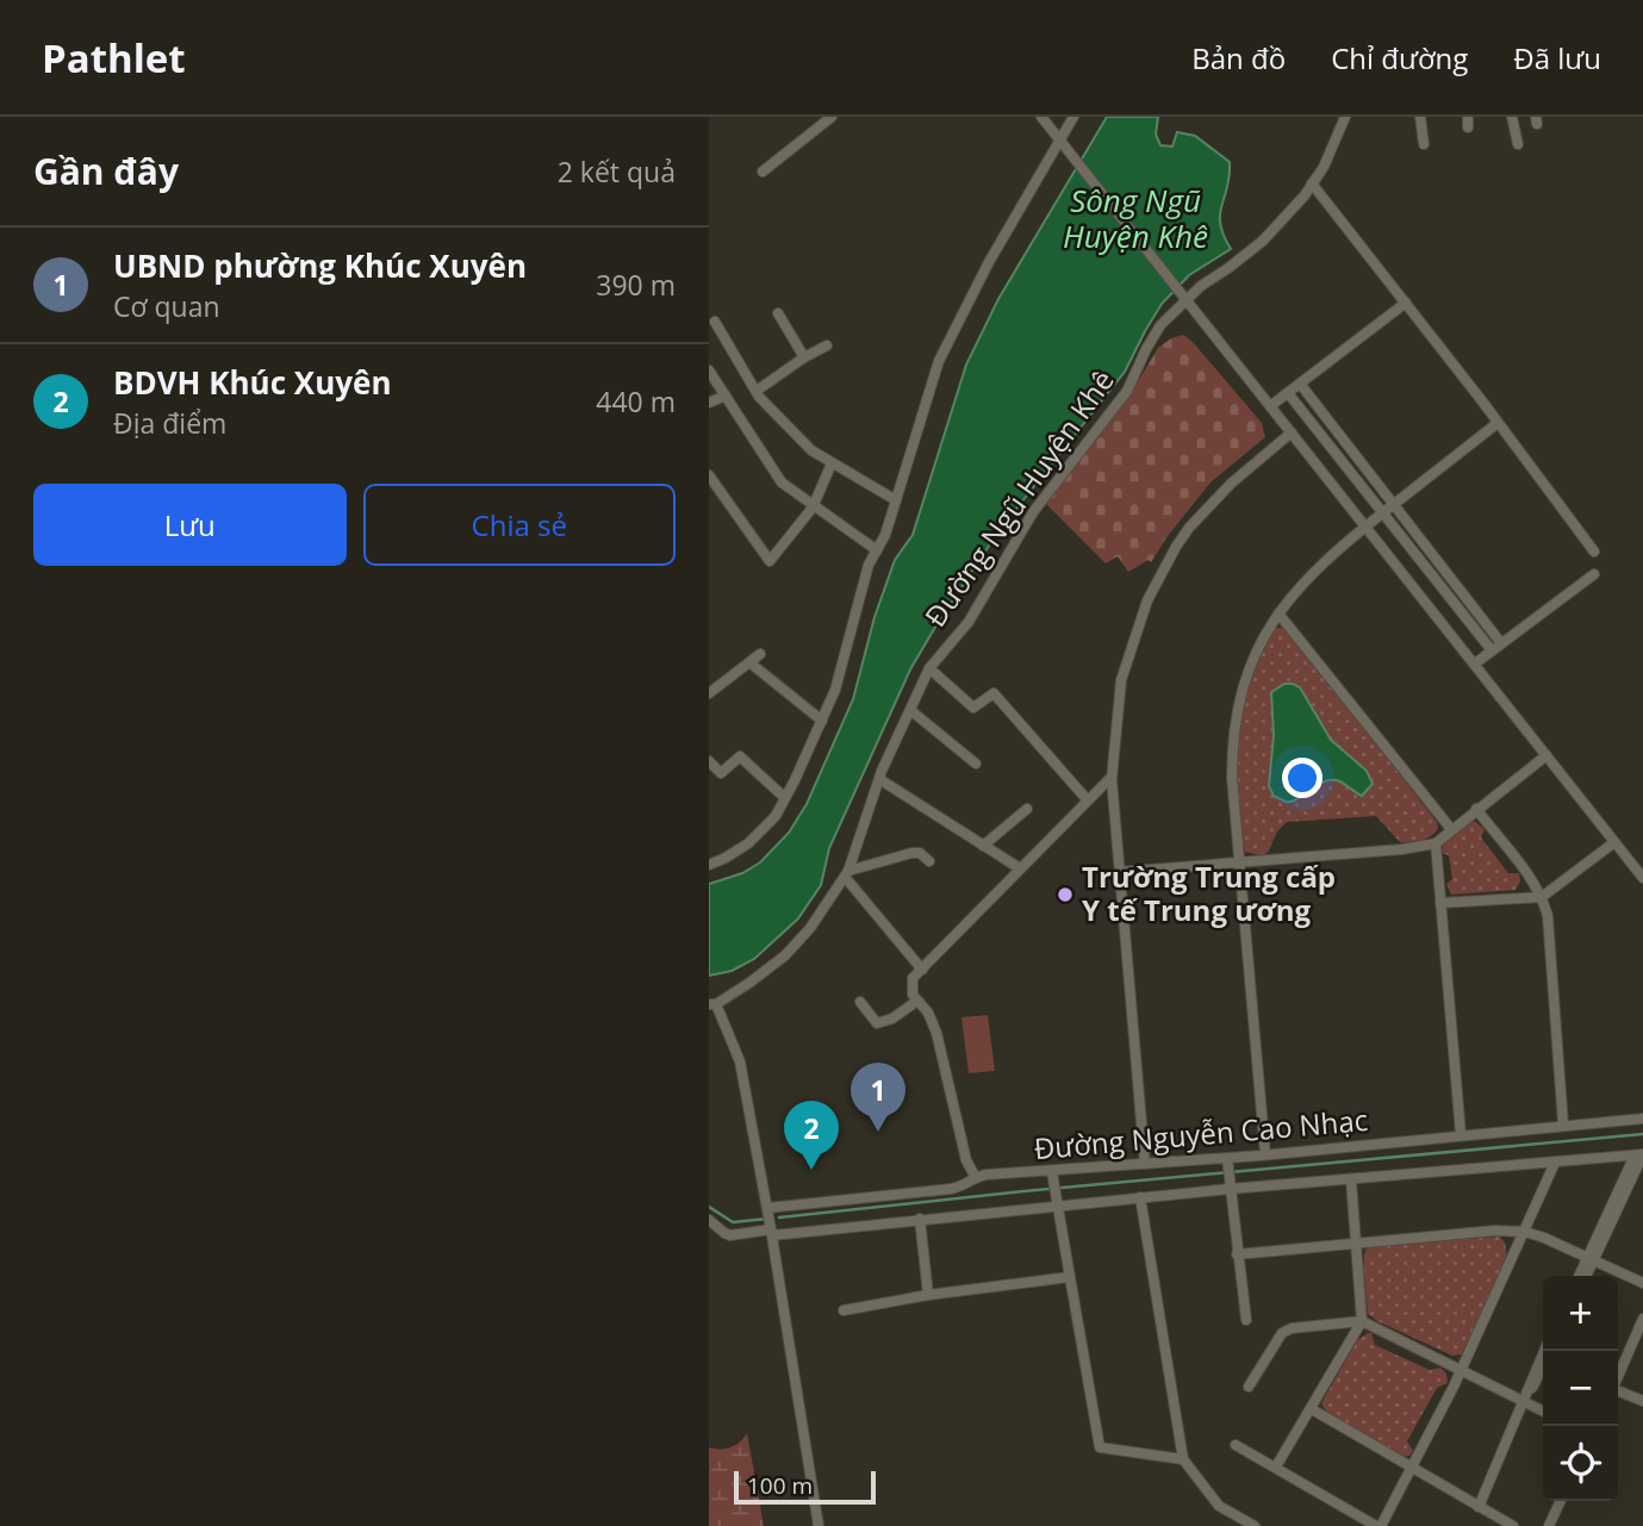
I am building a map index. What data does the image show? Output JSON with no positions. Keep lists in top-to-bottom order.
{
  "streets": {
    "street": ["Đường Ngũ Huyện Khê", "Đường Nguyễn Cao Nhạc"]
  },
  "water": ["Sông Ngũ Huyện Khê"],
  "places": ["Trường Trung cấp Y tế Trung ương"],
  "scale_bar": "100 m",
  "page": {
    "header": "Pathlet",
    "nav": ["Bản đồ", "Chỉ đường", "Đã lưu"],
    "heading": ["Gần đây", "2 kết quả"],
    "list": [
      {
        "mark": "1",
        "name": "UBND phường Khúc Xuyên",
        "note": "Cơ quan",
        "value": "390 m"
      },
      {
        "mark": "2",
        "name": "BDVH Khúc Xuyên",
        "note": "Địa điểm",
        "value": "440 m"
      }
    ],
    "buttons": ["Lưu", "Chia sẻ"],
    "pins": ["1", "2"],
    "map_buttons": ["+", "−"],
    "scale": "100 m"
  }
}
